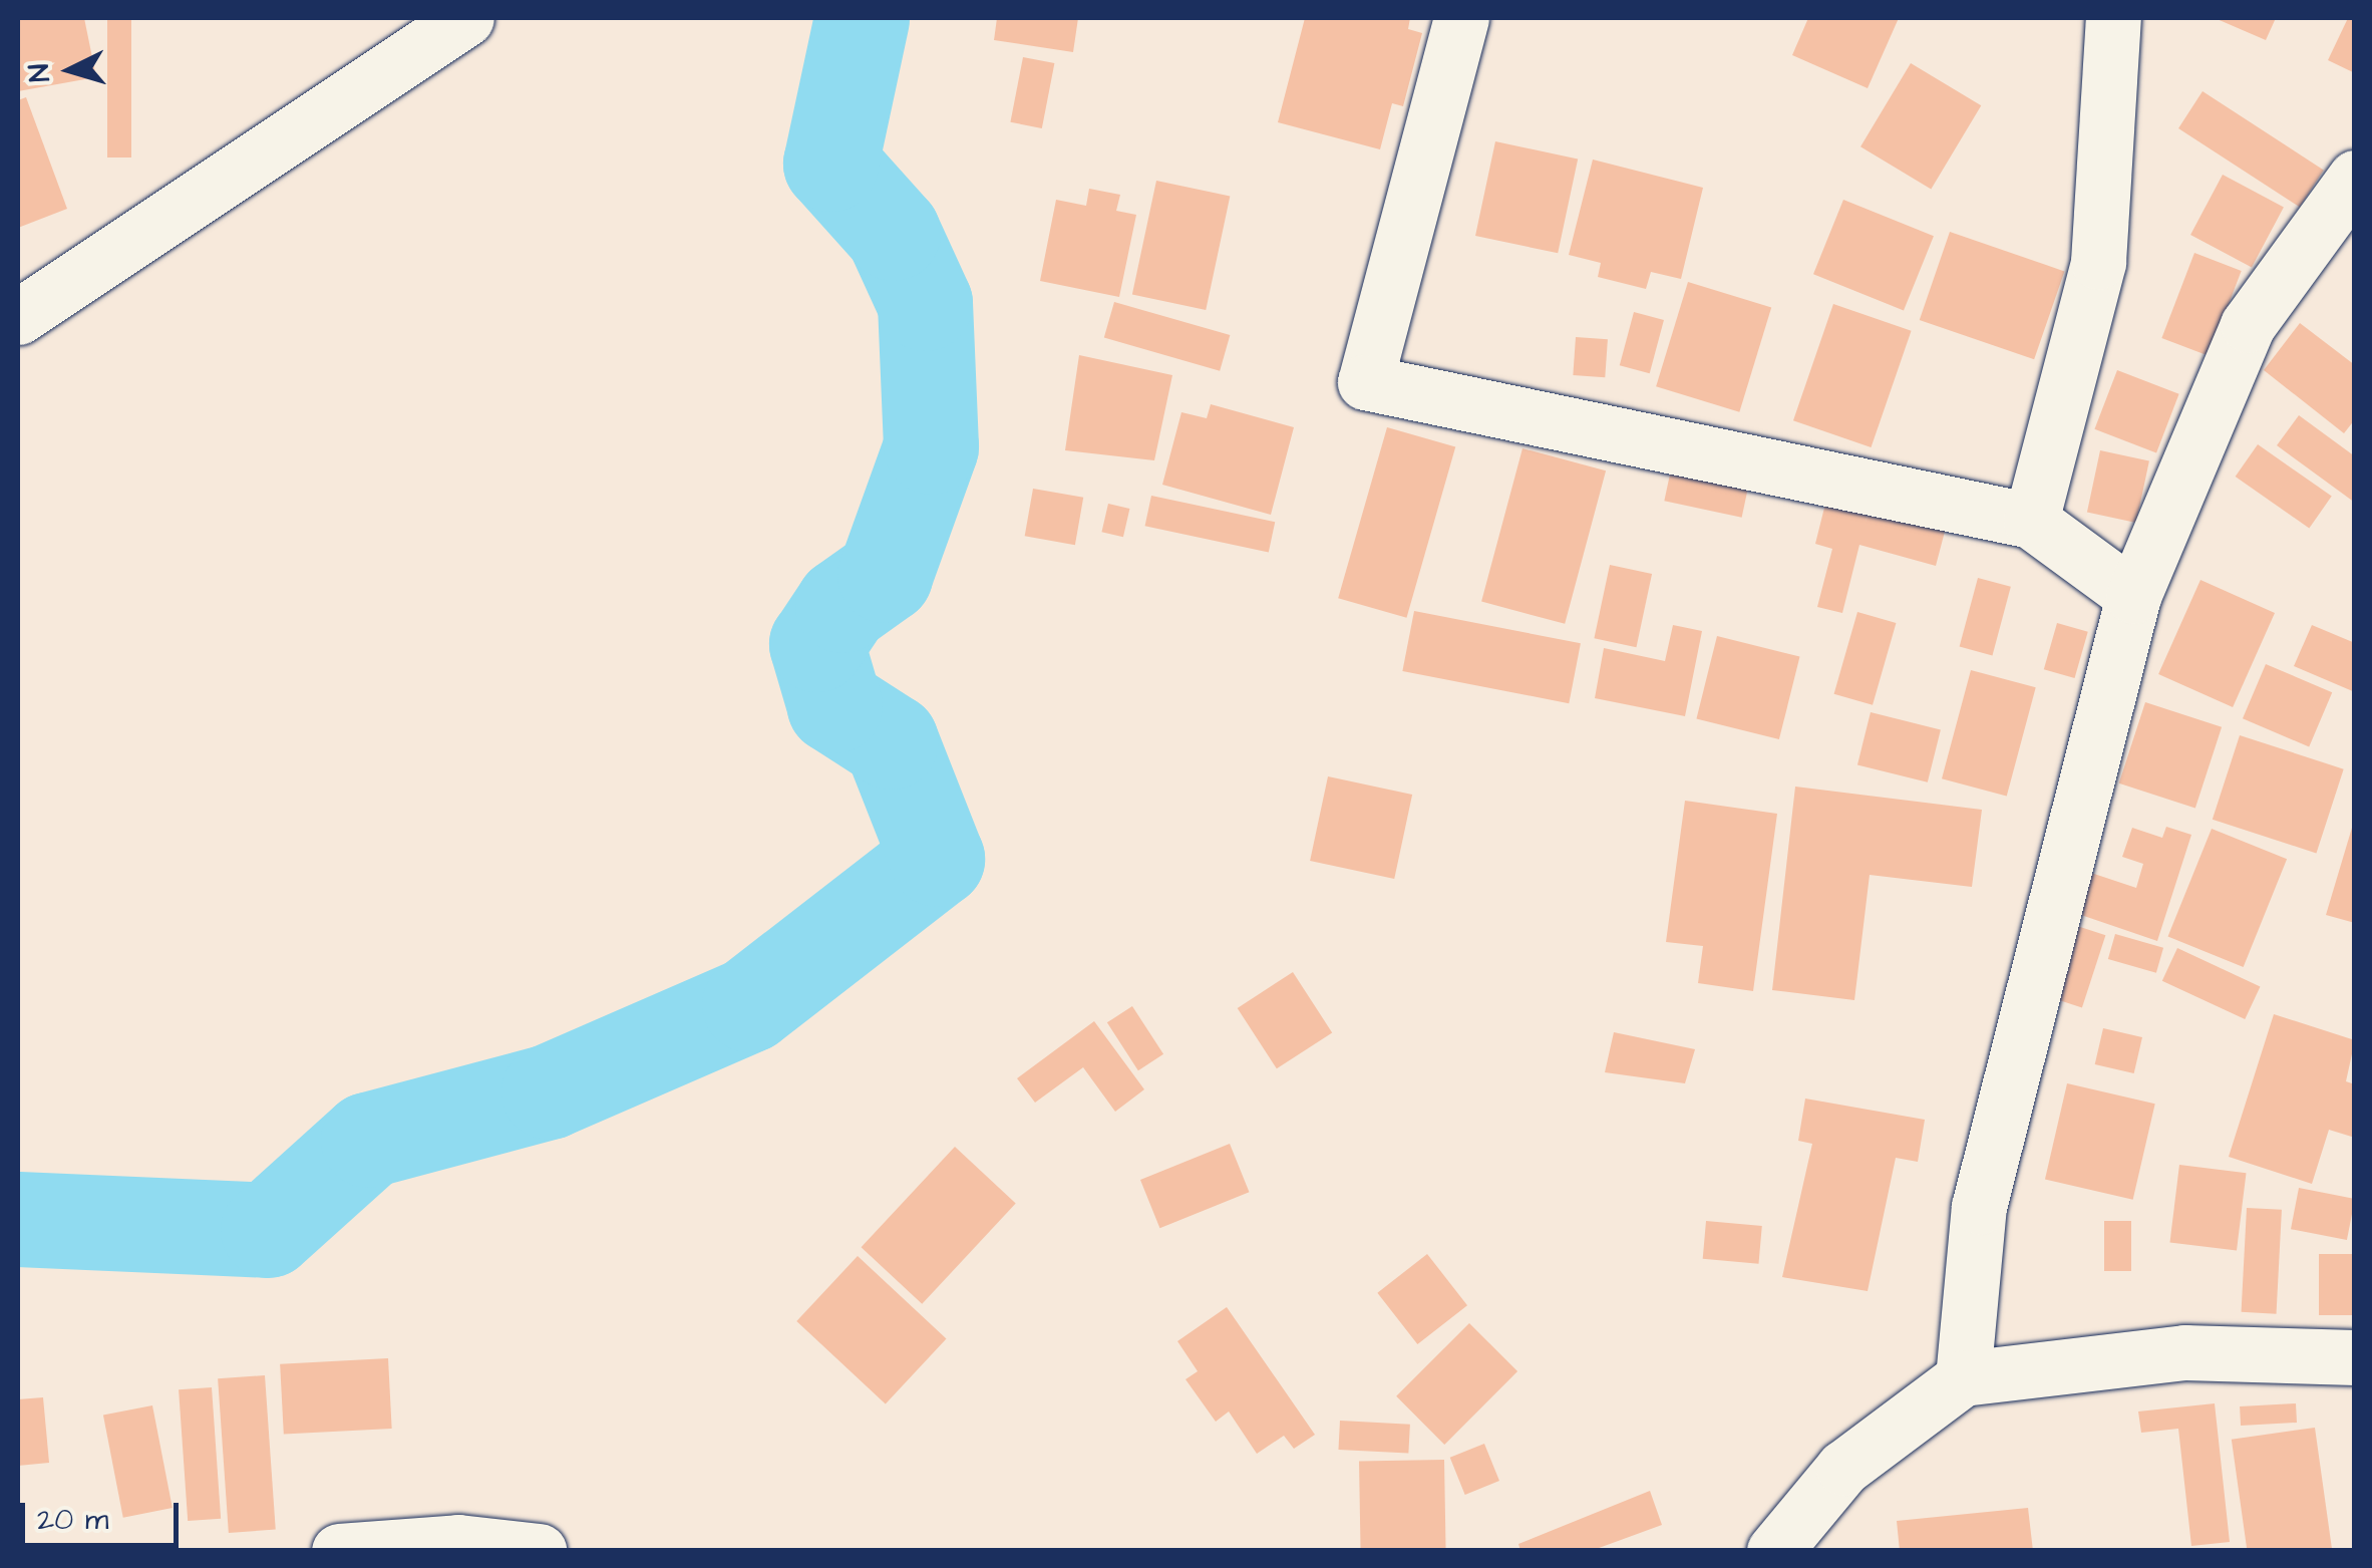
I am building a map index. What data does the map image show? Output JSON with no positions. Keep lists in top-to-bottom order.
{
  "scale_bar": "20 m",
  "north": "left"
}
